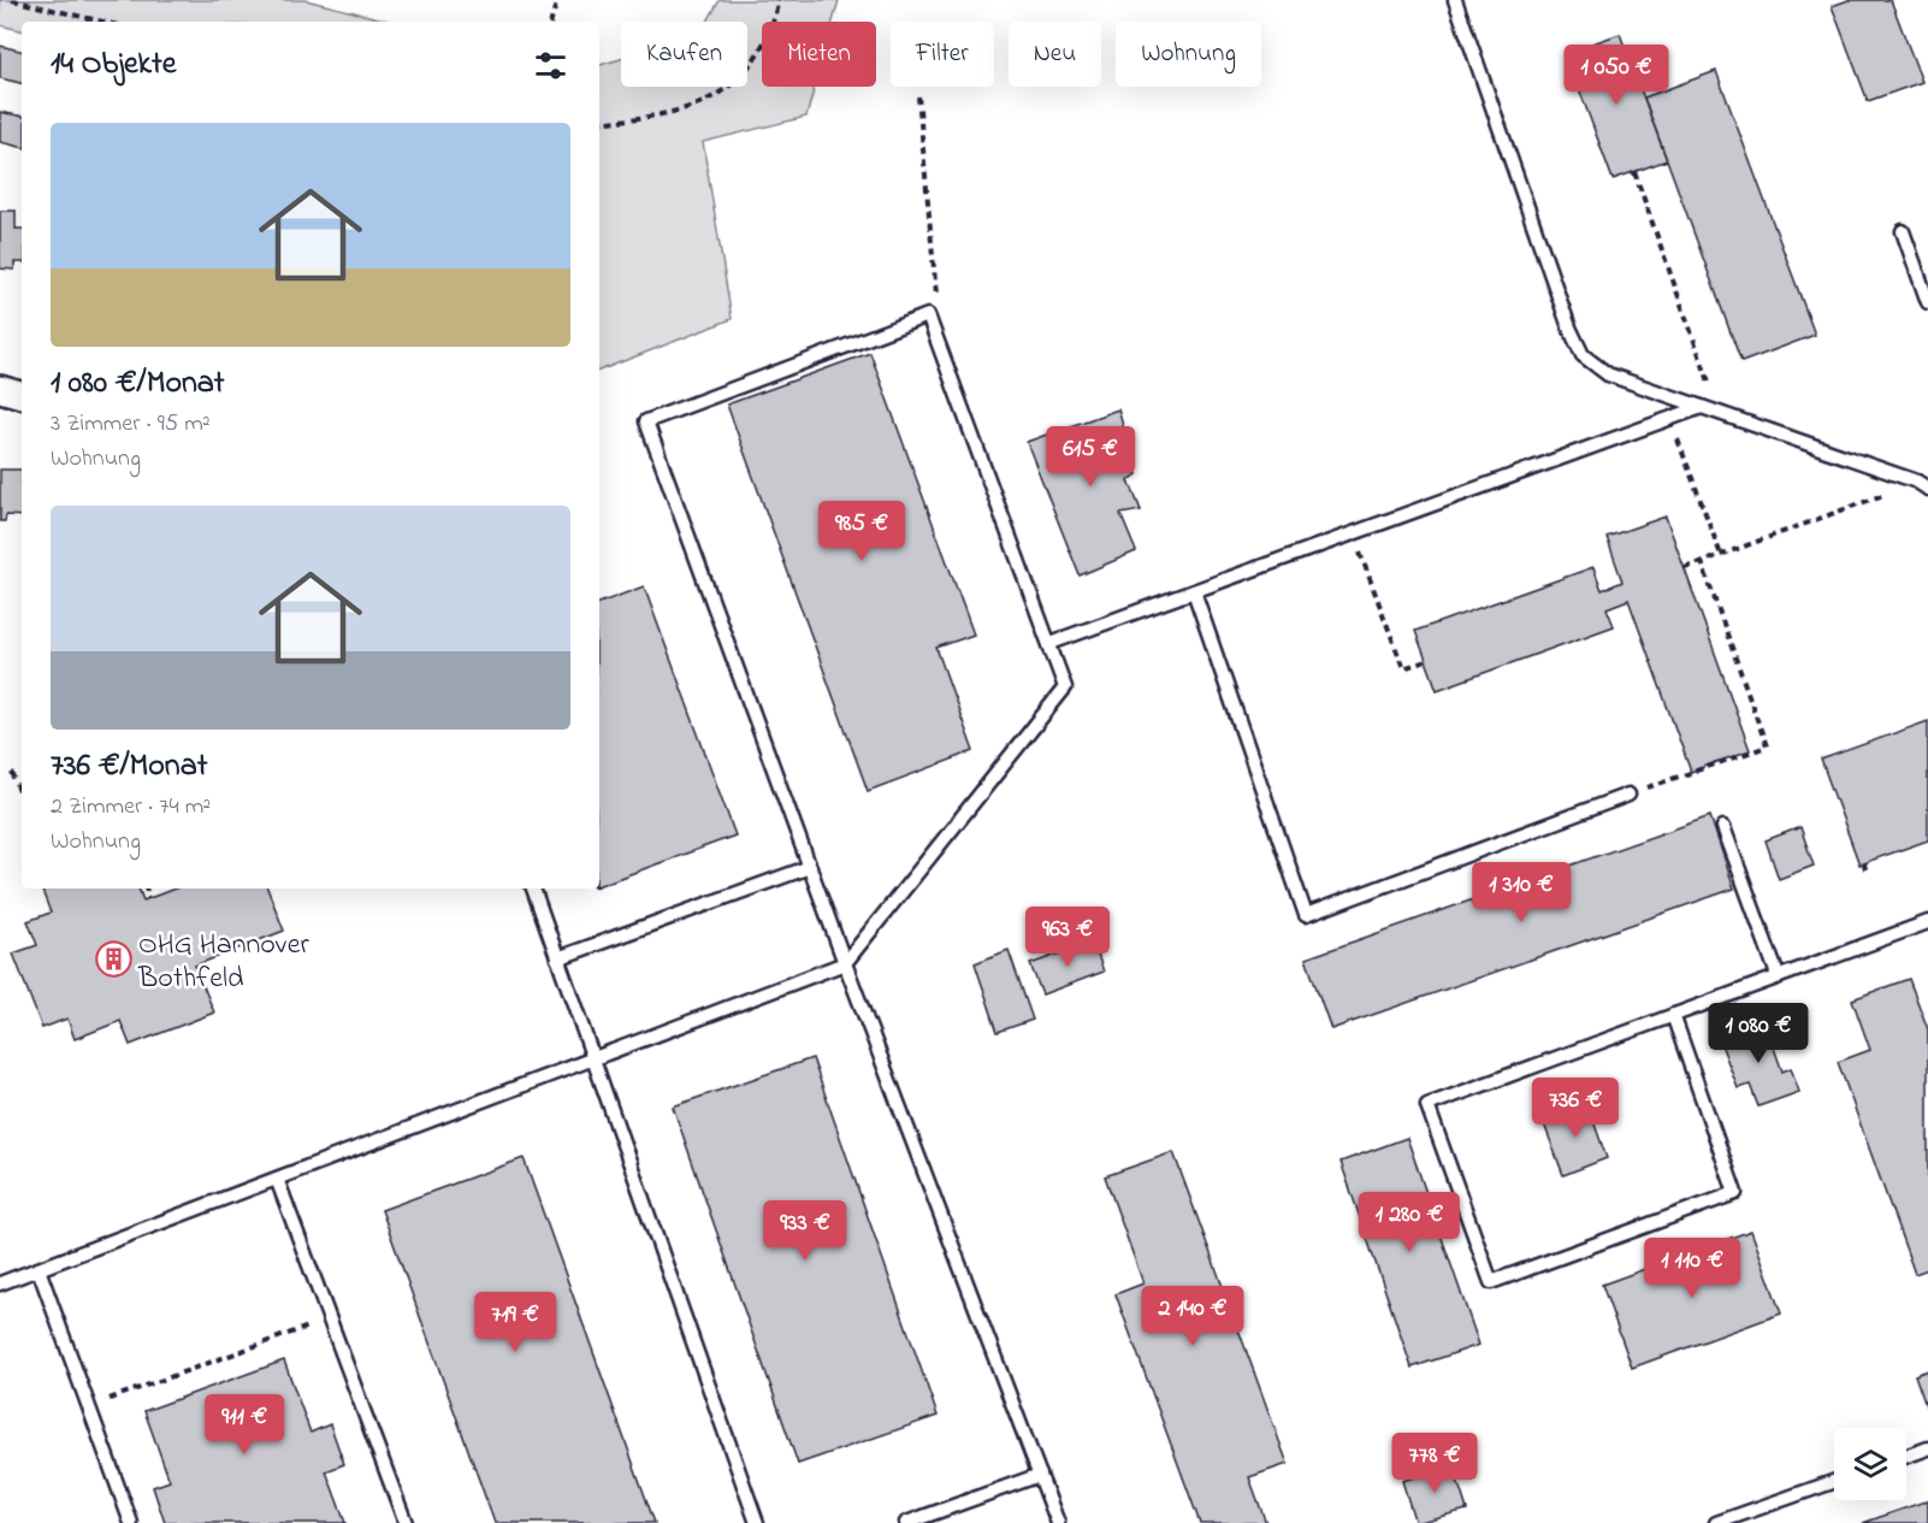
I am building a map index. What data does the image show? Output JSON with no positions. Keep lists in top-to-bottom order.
{
  "places": {
    "building": ["OHG Hannover Bothfeld"]
  },
  "page": {
    "chip": [
      "Kaufen",
      "Mieten",
      "Filter",
      "Neu",
      "Wohnung"
    ],
    "heading": "14 Objekte",
    "price": [
      "1 050 €",
      "615 €",
      "985 €",
      "1 310 €",
      "963 €",
      "1 080 €",
      "736 €",
      "1 280 €",
      "933 €",
      "1 110 €",
      "2 140 €",
      "719 €",
      "911 €",
      "778 €"
    ],
    "list": [
      {
        "name": "1 080 €/Monat",
        "note": "3 Zimmer · 95 m² · Wohnung"
      },
      {
        "name": "736 €/Monat",
        "note": "2 Zimmer · 74 m² · Wohnung"
      }
    ]
  }
}
